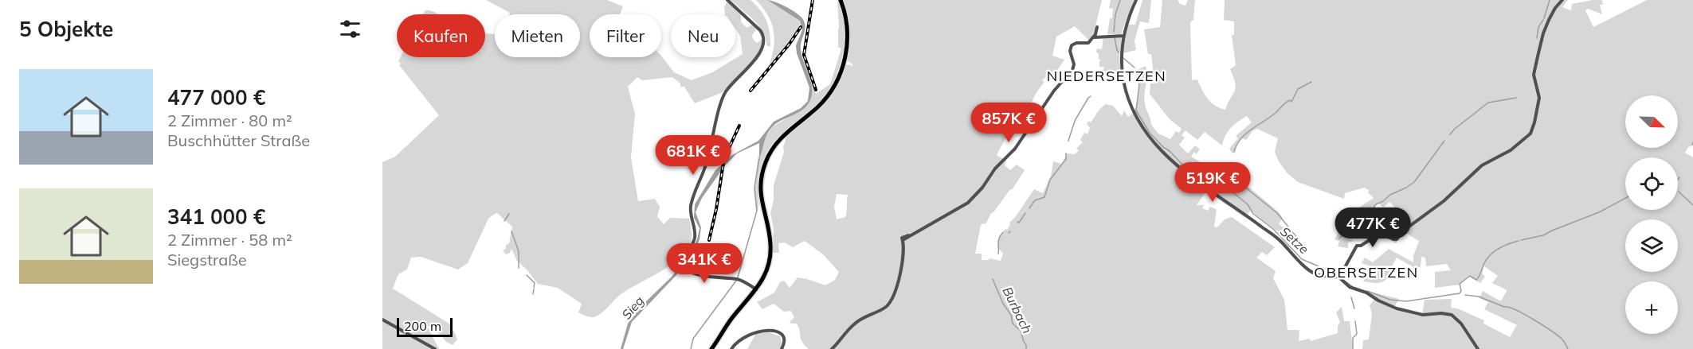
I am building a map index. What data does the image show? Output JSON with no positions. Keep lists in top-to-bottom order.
{
  "districts": ["NIEDERSETZEN", "OBERSETZEN"],
  "water": ["Setze", "Sieg", "Burbach"],
  "scale_bar": "200 m",
  "north": "bottom right",
  "page": {
    "heading": "5 Objekte",
    "chip": [
      "Kaufen",
      "Mieten",
      "Filter",
      "Neu"
    ],
    "list": [
      {
        "name": "477 000 €",
        "note": "2 Zimmer · 80 m² · Buschhütter Straße"
      },
      {
        "name": "341 000 €",
        "note": "2 Zimmer · 58 m² · Siegstraße"
      }
    ],
    "map_buttons": "+",
    "price": [
      "857K €",
      "681K €",
      "519K €",
      "477K €",
      "341K €"
    ],
    "scale": "200 m"
  }
}
